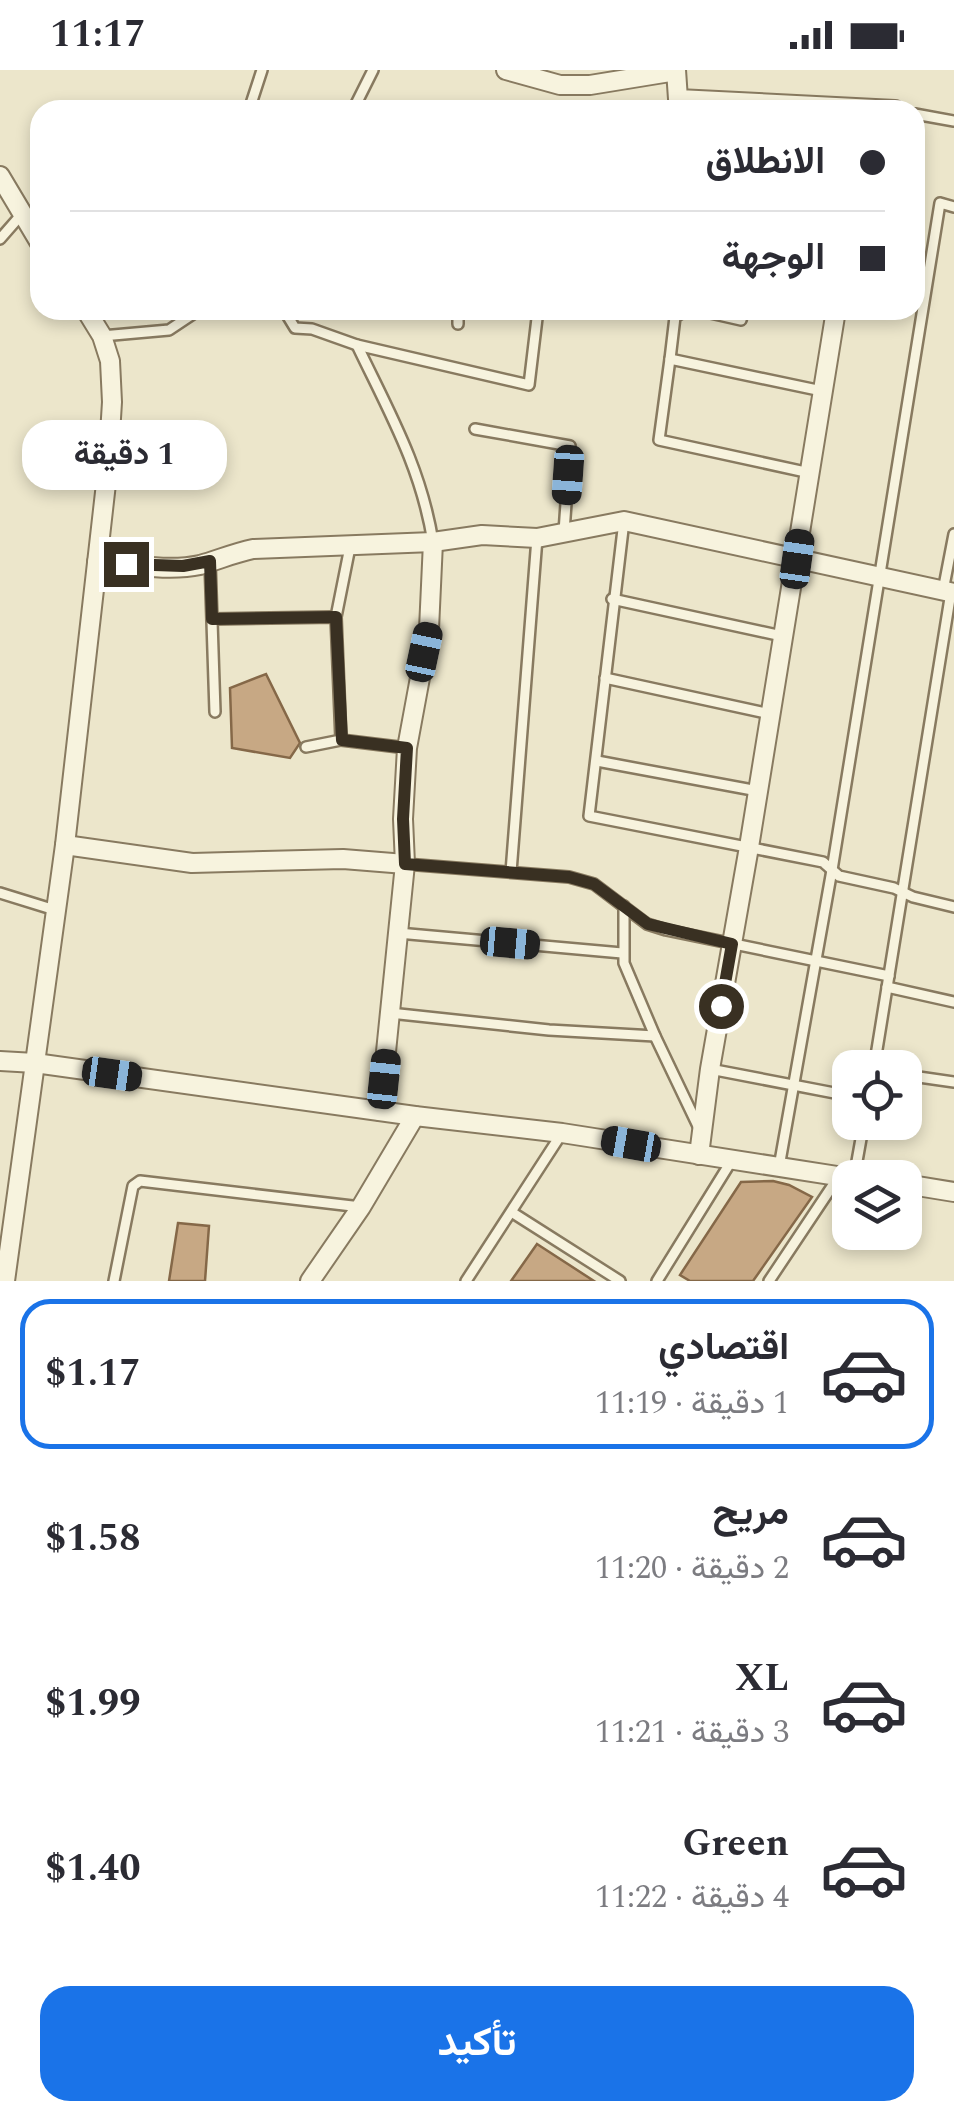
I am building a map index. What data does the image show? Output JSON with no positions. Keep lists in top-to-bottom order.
{
  "page": {
    "status": "11:17",
    "banner": ["الانطلاق", "الوجهة"],
    "bubble": "1 دقيقة",
    "list": [
      {
        "name": "اقتصادي",
        "note": "1 دقيقة · 11:19",
        "value": "$1.17"
      },
      {
        "name": "مريح",
        "note": "2 دقيقة · 11:20",
        "value": "$1.58"
      },
      {
        "name": "XL",
        "note": "3 دقيقة · 11:21",
        "value": "$1.99"
      },
      {
        "name": "Green",
        "note": "4 دقيقة · 11:22",
        "value": "$1.40"
      }
    ],
    "buttons": "تأكيد"
  }
}
